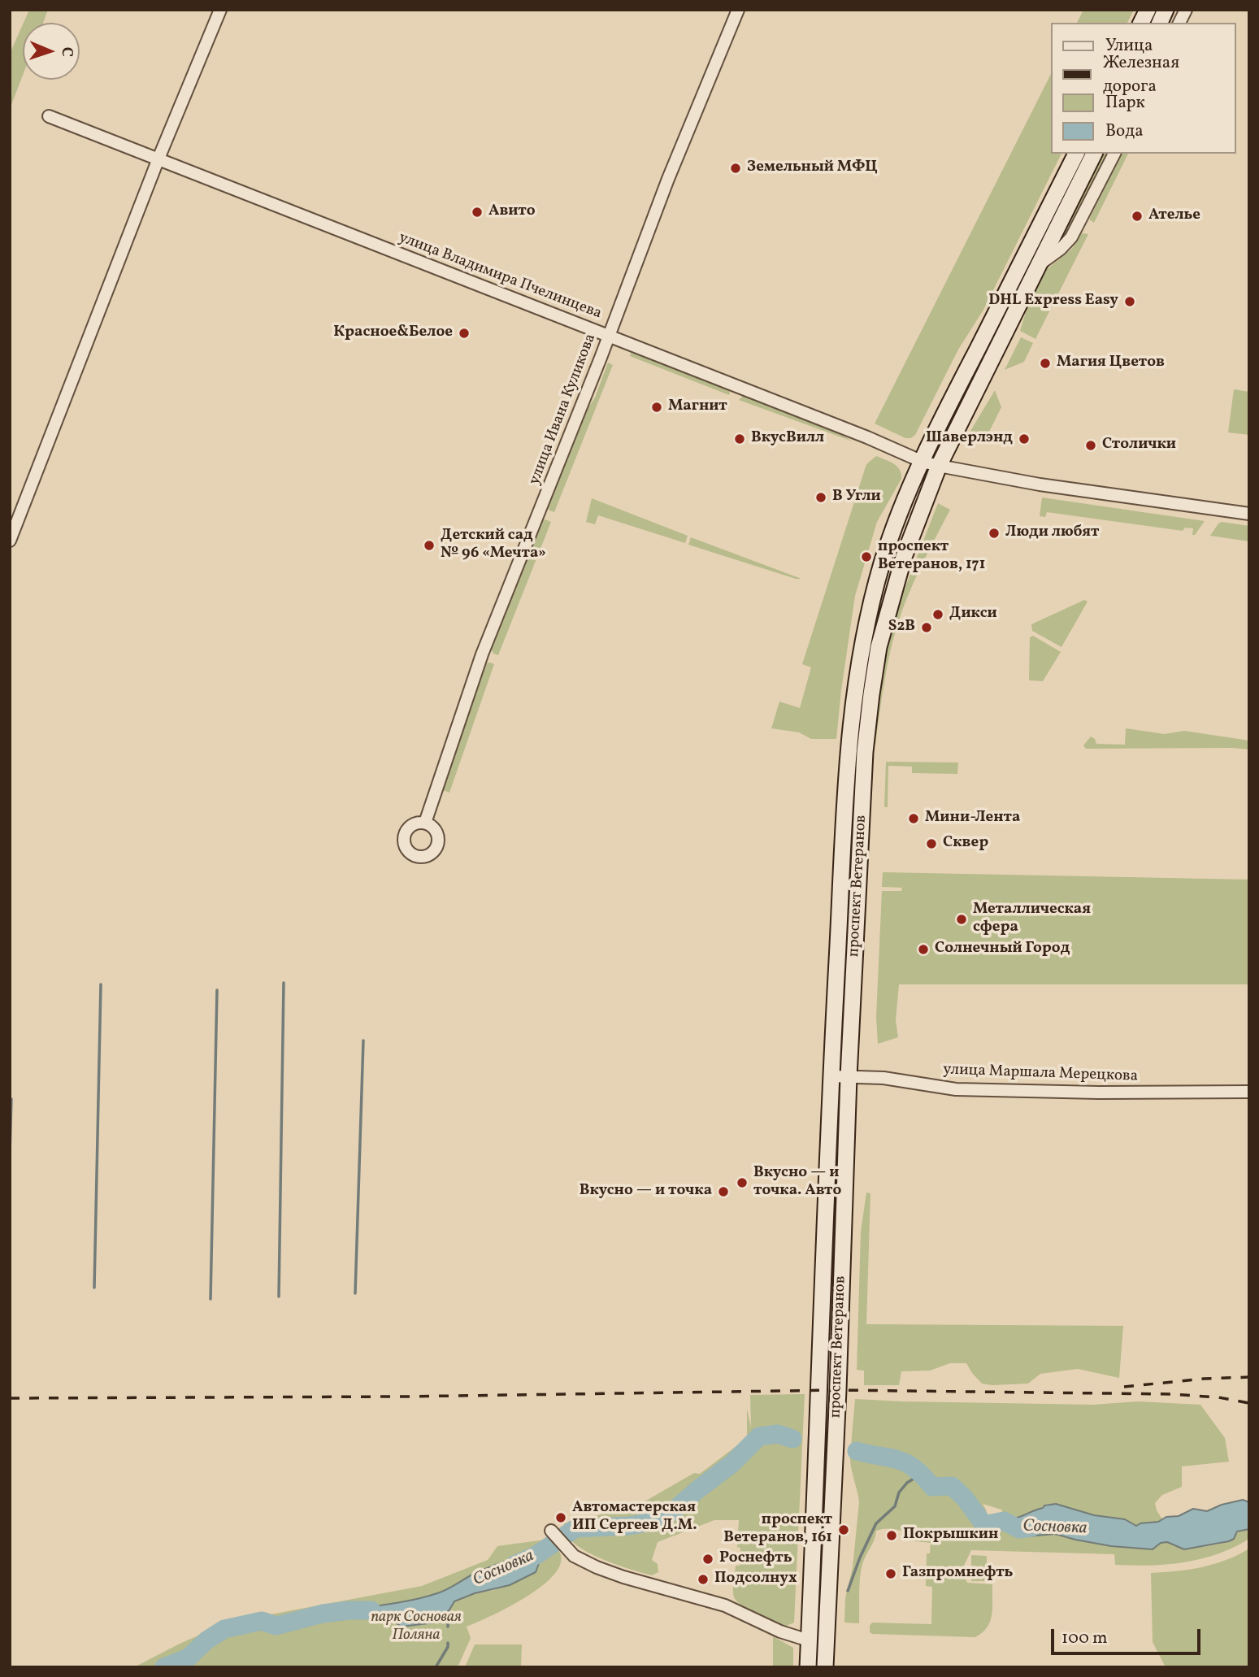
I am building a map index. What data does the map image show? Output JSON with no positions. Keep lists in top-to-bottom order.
{
  "streets": {
    "main road": ["проспект Ветеранов"],
    "street": ["улица Владимира Пчелинцева", "улица Ивана Куликова", "улица Маршала Мерецкова"]
  },
  "crossings": [
    ["улица Владимира Пчелинцева", "улица Ивана Куликова"],
    ["улица Владимира Пчелинцева", "проспект Ветеранов"],
    ["проспект Ветеранов", "улица Маршала Мерецкова"]
  ],
  "water": ["Сосновка"],
  "parks": ["парк Сосновая Поляна"],
  "places": [
    "Земельный МФЦ",
    "Авито",
    "Ателье",
    "DHL Express Easy",
    "Красное&Белое",
    "Магия Цветов",
    "Магнит",
    "ВкусВилл",
    "Шаверлэнд",
    "Столички",
    "В Угли",
    "Люди любят",
    "Детский сад № 96 «Мечта»",
    "проспект Ветеранов, 171",
    "Дикси",
    "S2B",
    "Мини-Лента",
    "Сквер",
    "Металлическая сфера",
    "Солнечный Город",
    "Вкусно — и точка. Авто",
    "Вкусно — и точка",
    "Автомастерская ИП Сергеев Д.М.",
    "проспект Ветеранов, 161",
    "Покрышкин",
    "Роснефть",
    "Газпромнефть",
    "Подсолнух"
  ],
  "legend": [
    "Улица",
    "Железная дорога",
    "Парк",
    "Вода"
  ],
  "scale_bar": "100 m",
  "north": "right"
}
